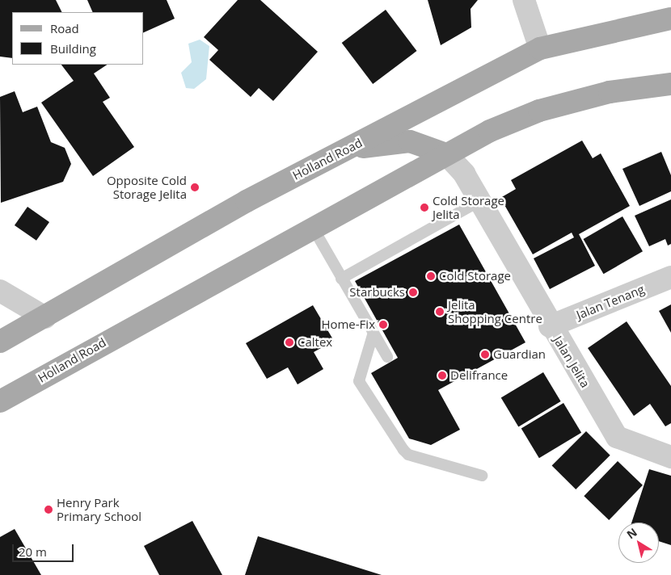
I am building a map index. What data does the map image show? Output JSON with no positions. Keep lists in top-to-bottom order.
{
  "streets": {
    "main road": ["Holland Road"],
    "street": ["Jalan Tenang", "Jalan Jelita"]
  },
  "crossings": [
    ["Holland Road", "Jalan Jelita"],
    ["Jalan Tenang", "Jalan Jelita"]
  ],
  "places": [
    "Opposite Cold Storage Jelita",
    "Cold Storage Jelita",
    "Cold Storage",
    "Starbucks",
    "Jelita Shopping Centre",
    "Home-Fix",
    "Caltex",
    "Guardian",
    "Delifrance",
    "Henry Park Primary School"
  ],
  "legend": ["Road", "Building"],
  "scale_bar": "20 m",
  "north": "top left"
}
